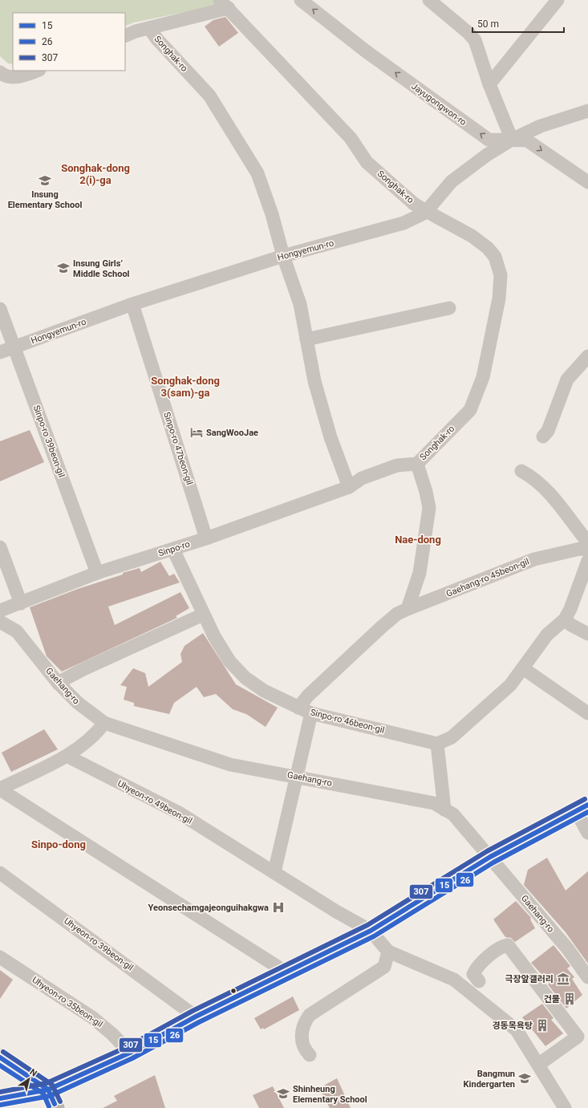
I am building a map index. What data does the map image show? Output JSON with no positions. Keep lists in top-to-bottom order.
{
  "streets": {
    "street": [
      "Songhak-ro",
      "Jayugongwon-ro",
      "Hongyemun-ro",
      "Sinpo-ro 39beon-gil",
      "Sinpo-ro 47beon-gil",
      "Sinpo-ro",
      "Gaehang-ro 45beon-gil",
      "Gaehang-ro",
      "Sinpo-ro 46beon-gil",
      "Uhyeon-ro 49beon-gil",
      "Uhyeon-ro 39beon-gil",
      "Uhyeon-ro 35beon-gil"
    ]
  },
  "crossings": [
    ["Songhak-ro", "Hongyemun-ro"],
    ["Songhak-ro", "Sinpo-ro"],
    ["Jayugongwon-ro", "Hongyemun-ro"],
    ["Hongyemun-ro", "Sinpo-ro 39beon-gil"],
    ["Hongyemun-ro", "Sinpo-ro 47beon-gil"],
    ["Sinpo-ro 39beon-gil", "Sinpo-ro"],
    ["Sinpo-ro 47beon-gil", "Sinpo-ro"],
    ["Sinpo-ro", "Sinpo-ro 46beon-gil"],
    ["Gaehang-ro 45beon-gil", "Sinpo-ro 46beon-gil"]
  ],
  "districts": [
    "Songhak-dong 2(i)-ga",
    "Songhak-dong 3(sam)-ga",
    "Nae-dong",
    "Sinpo-dong"
  ],
  "places": {
    "school or university": [
      "Insung Elementary School",
      "Insung Girls’ Middle School",
      "Bangmun Kindergarten",
      "Shinheung Elementary School"
    ],
    "hotel": ["SangWooJae"],
    "hospital": ["Yeonsechamgajeonguihakgwa"],
    "museum": ["극장앞갤러리"],
    "building": ["건물", "경동목욕탕"]
  },
  "lines": ["transit line 307", "transit line 15", "transit line 26"],
  "legend": ["15", "26", "307"],
  "scale_bar": "50 m",
  "north": "top right"
}
